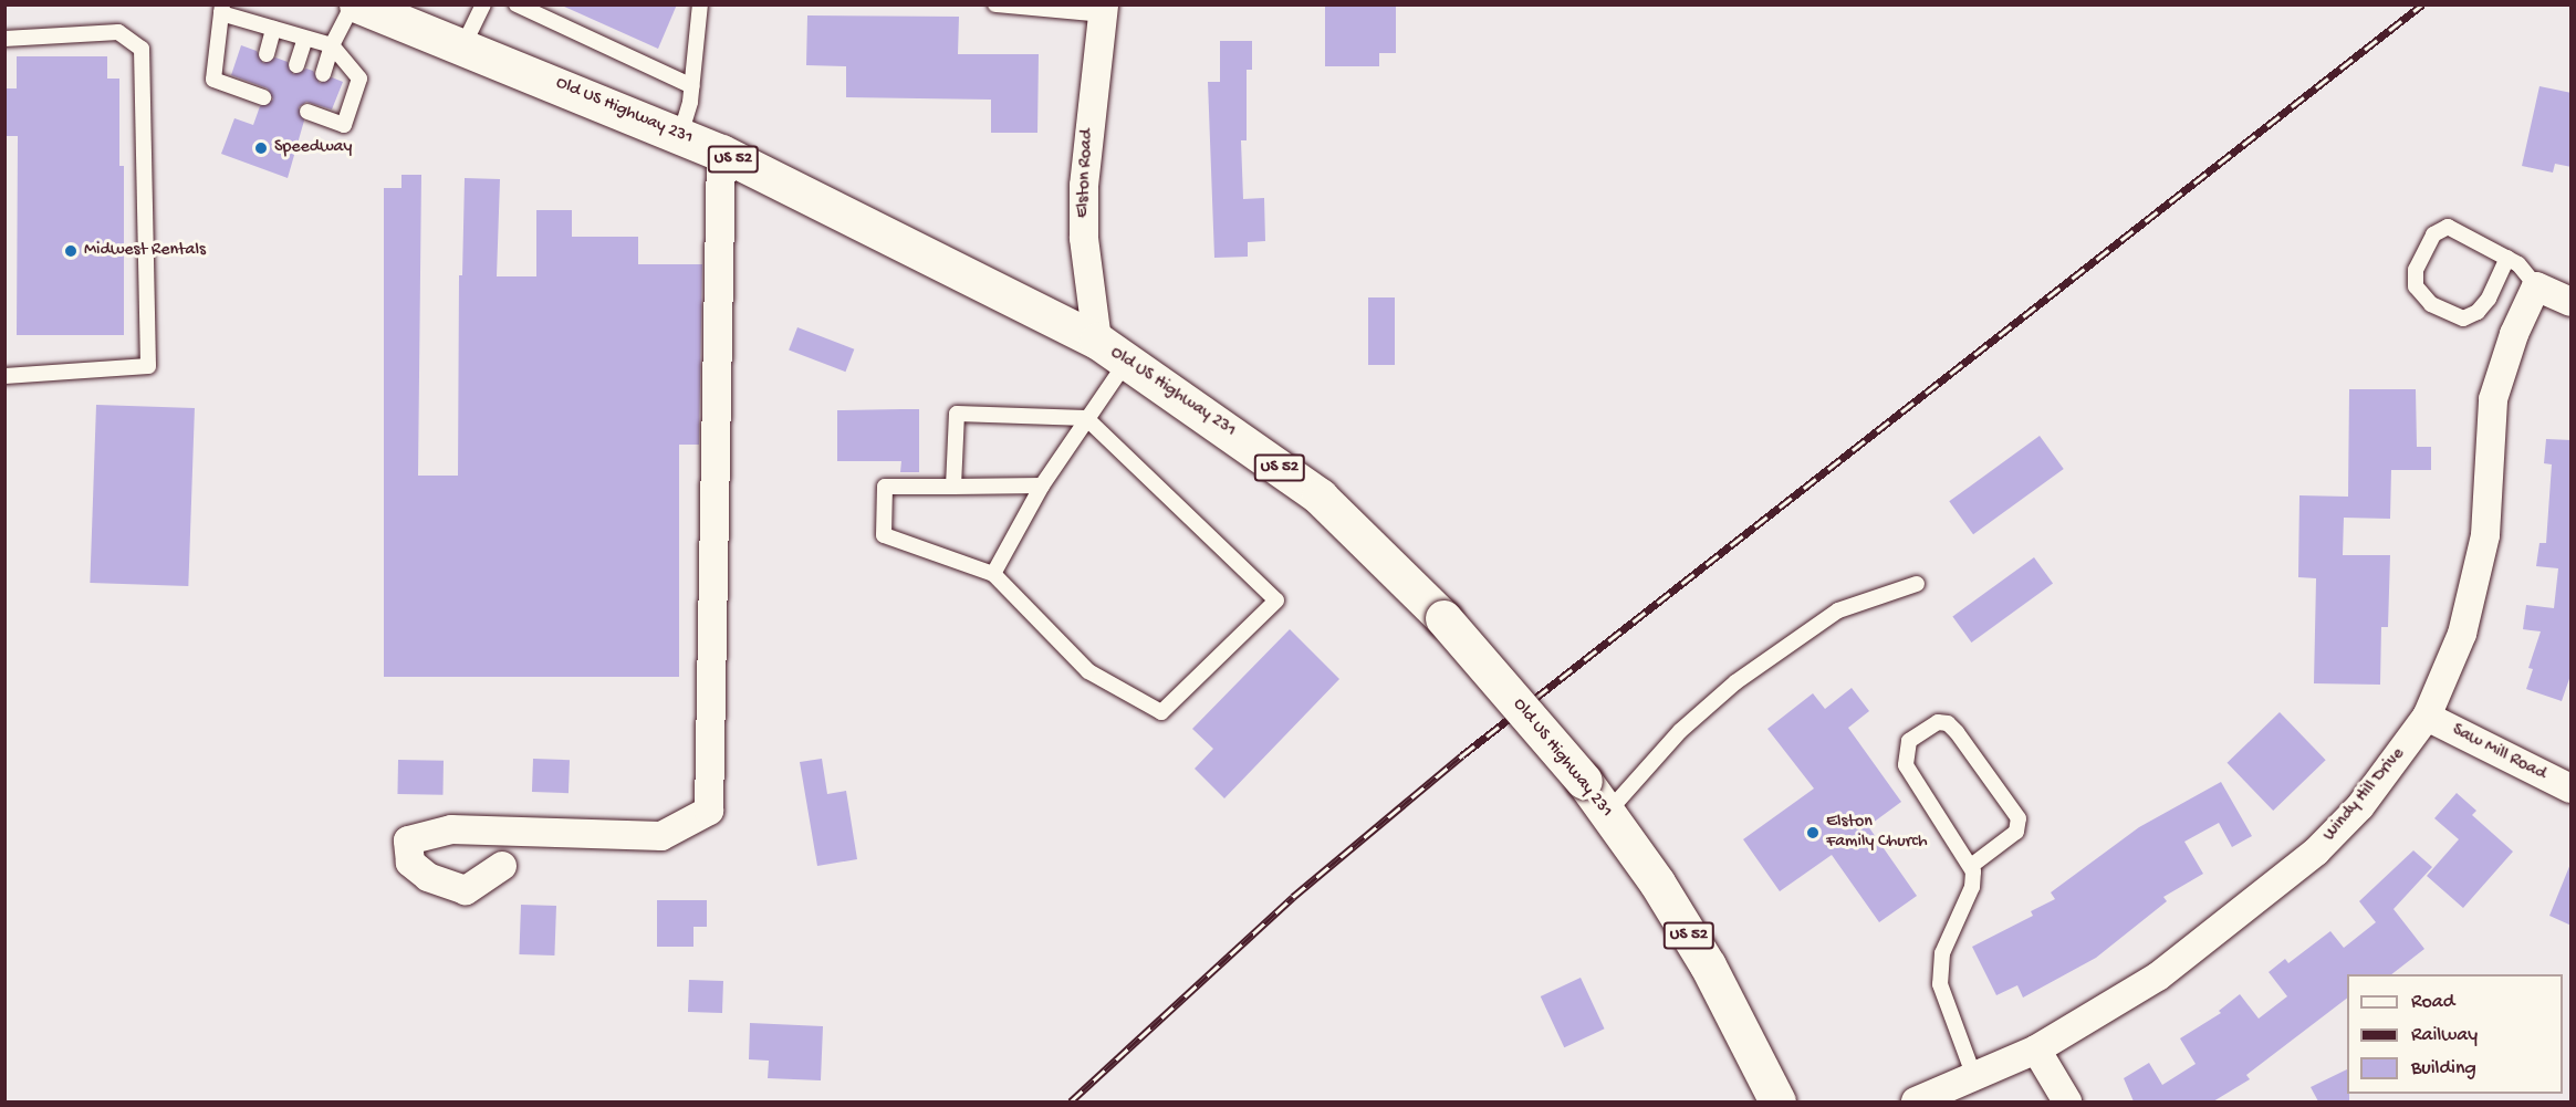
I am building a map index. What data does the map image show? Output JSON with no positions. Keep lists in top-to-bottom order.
{
  "streets": {
    "main road": ["Old US Highway 231", "US 52"],
    "street": ["Elston Road", "Saw Mill Road", "Windy Hill Drive"]
  },
  "crossings": [
    ["Old US Highway 231", "Elston Road"],
    ["Saw Mill Road", "Windy Hill Drive"]
  ],
  "places": ["Speedway", "Midwest Rentals", "Elston Family Church"],
  "legend": ["Road", "Railway", "Building"]
}
